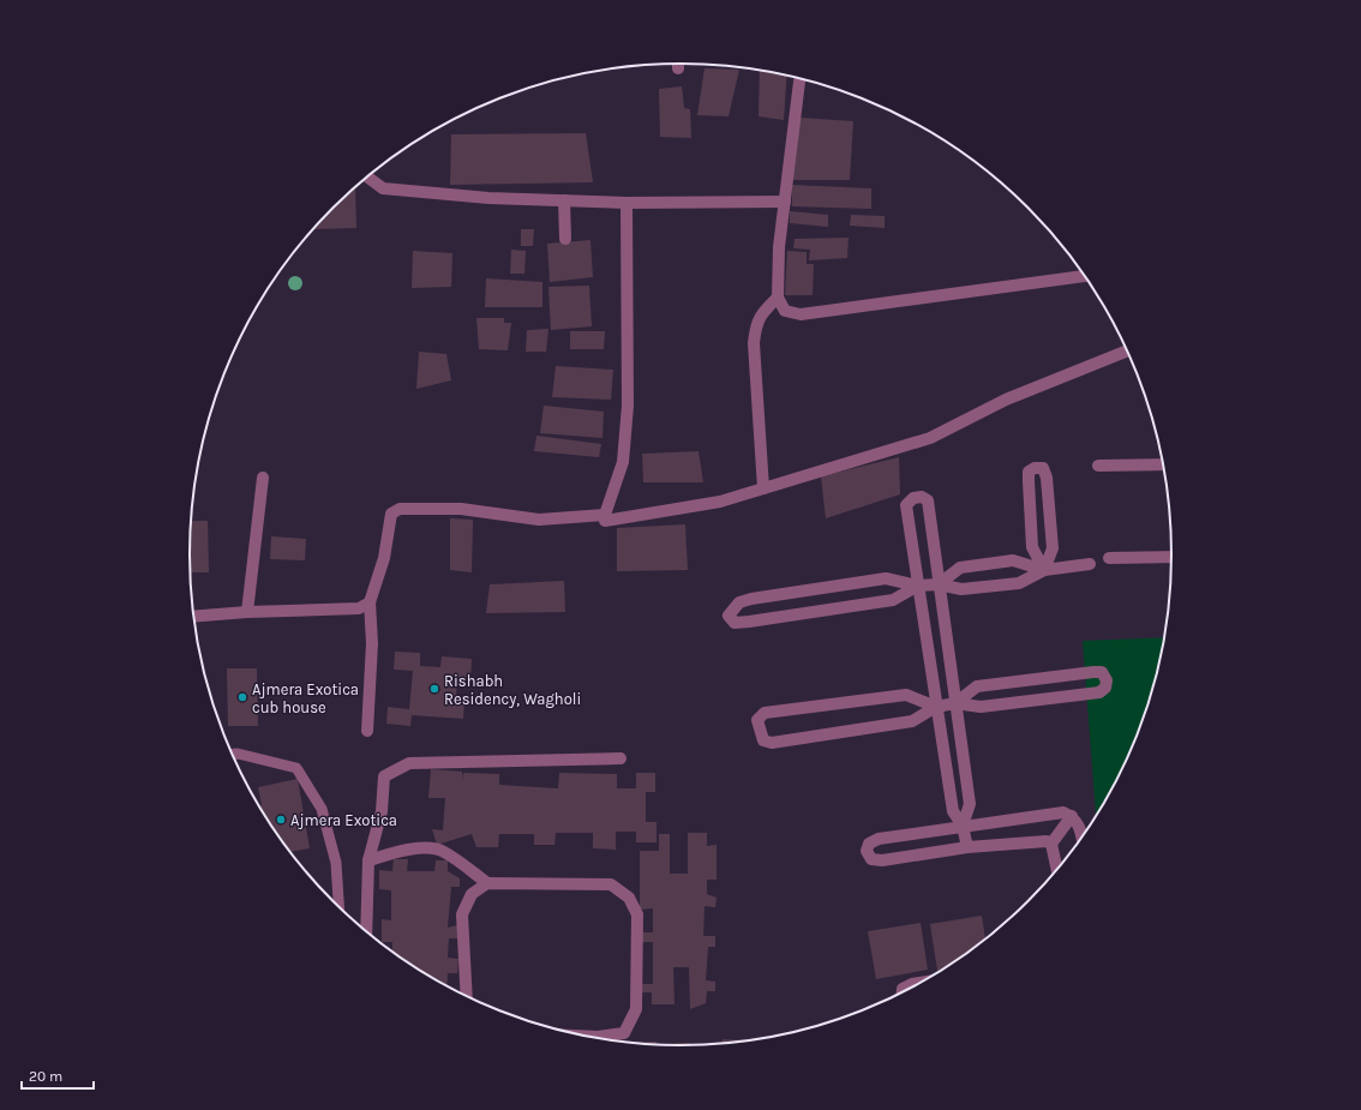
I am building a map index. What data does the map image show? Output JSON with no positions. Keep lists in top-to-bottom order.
{
  "places": ["Rishabh Residency, Wagholi", "Ajmera Exotica cub house", "Ajmera Exotica"],
  "scale_bar": "20 m"
}
